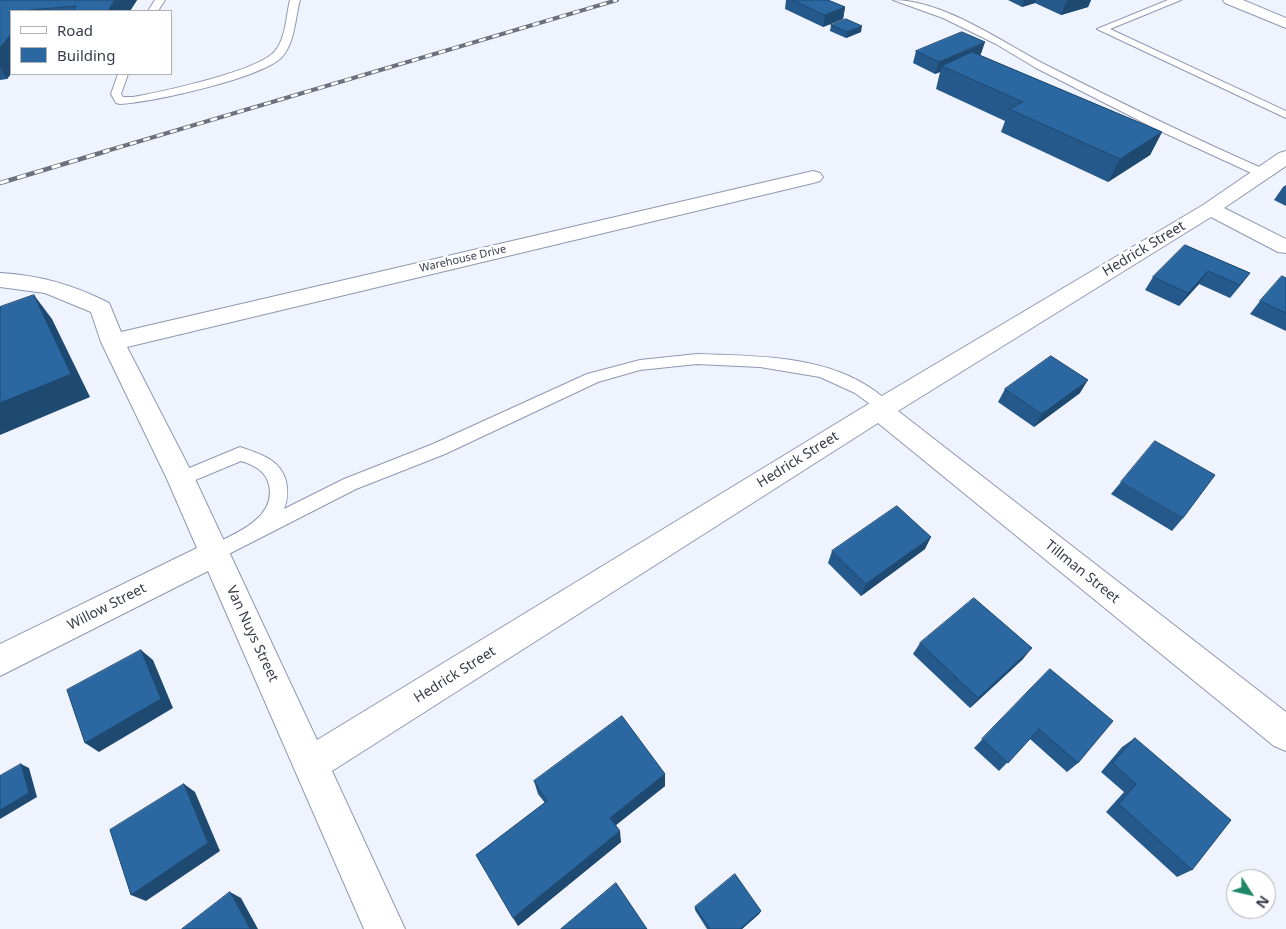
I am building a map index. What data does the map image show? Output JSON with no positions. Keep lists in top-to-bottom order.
{
  "streets": {
    "street": [
      "Hedrick Street",
      "Warehouse Drive",
      "Tillman Street",
      "Willow Street",
      "Van Nuys Street"
    ]
  },
  "crossings": [
    ["Hedrick Street", "Tillman Street"],
    ["Hedrick Street", "Van Nuys Street"],
    ["Warehouse Drive", "Van Nuys Street"],
    ["Willow Street", "Van Nuys Street"]
  ],
  "legend": ["Road", "Building"],
  "north": "bottom right"
}
